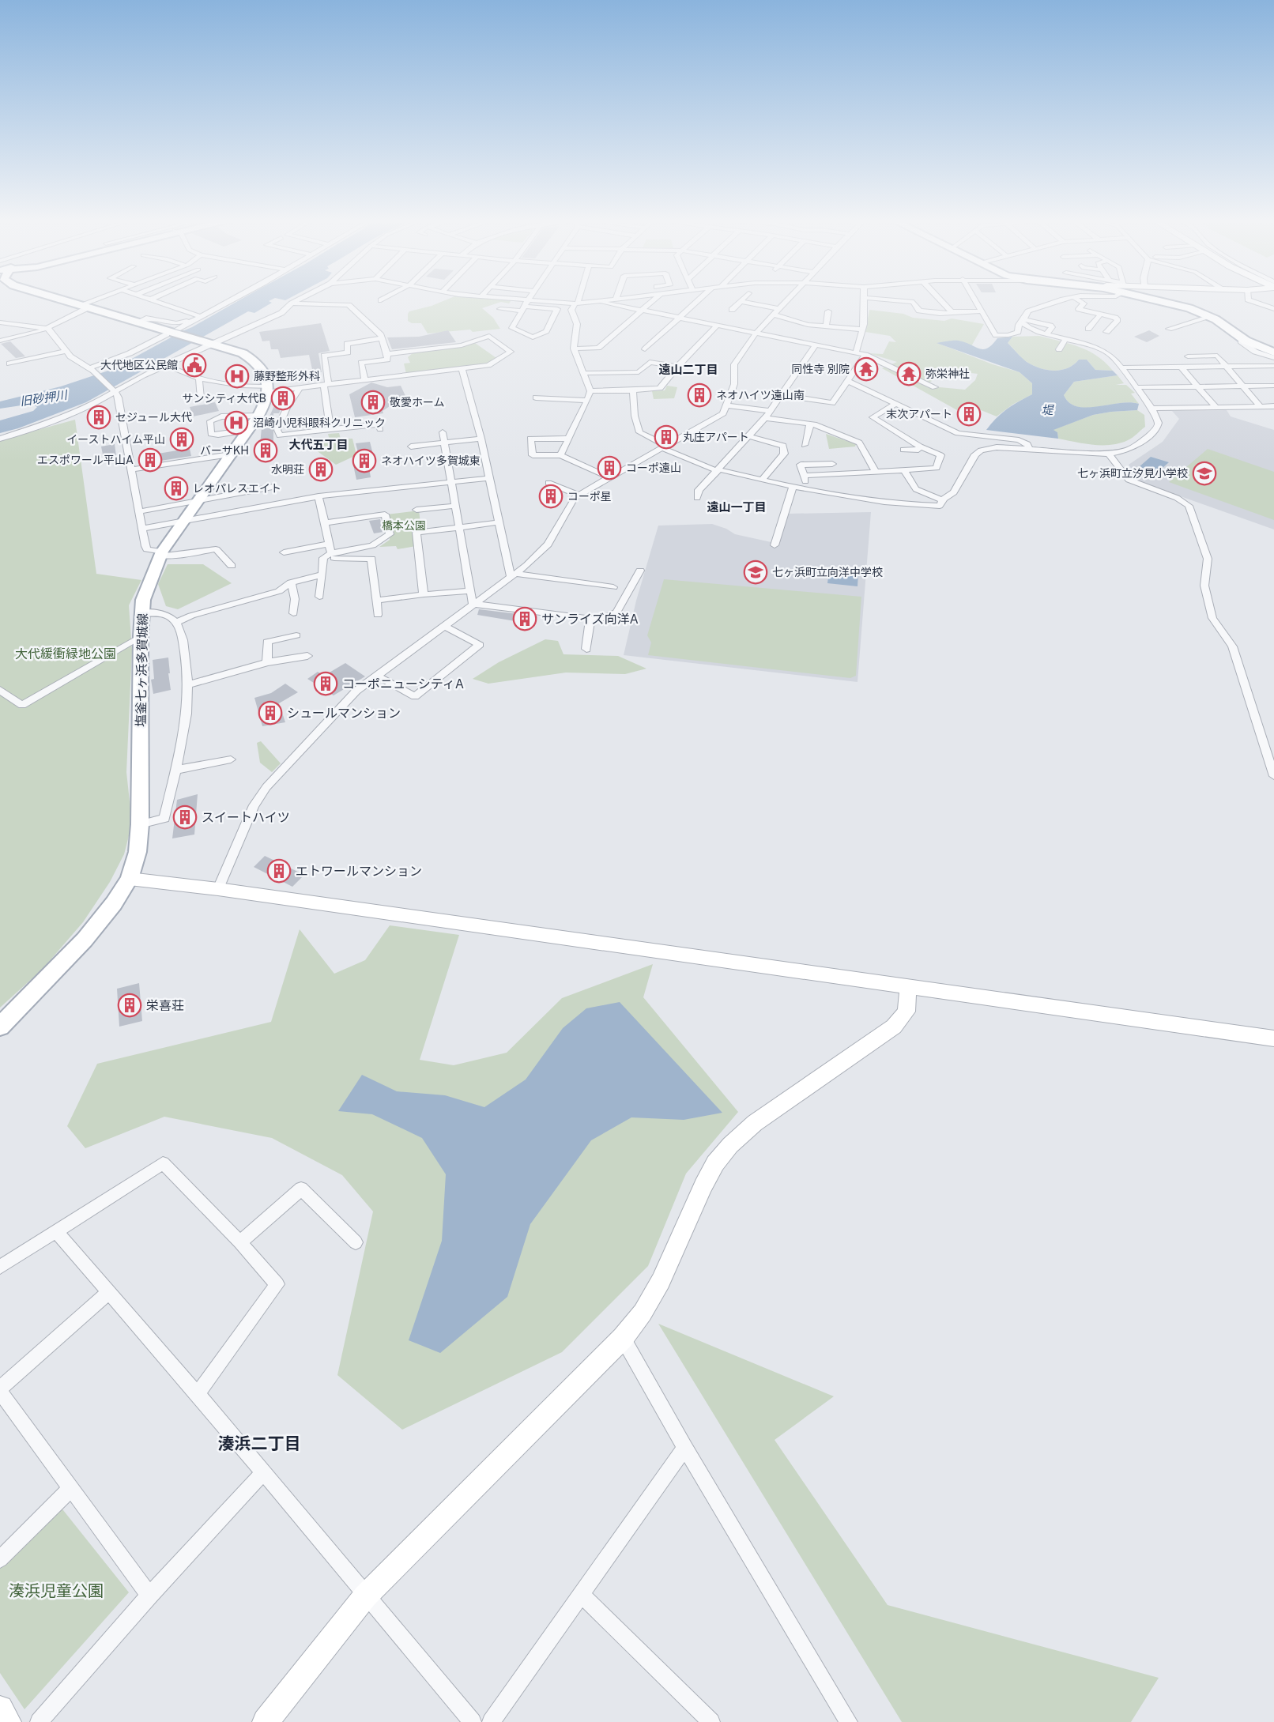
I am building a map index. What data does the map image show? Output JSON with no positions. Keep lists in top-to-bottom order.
{
  "streets": {
    "main road": ["塩釜七ヶ浜多賀城線"]
  },
  "districts": [
    "遠山二丁目",
    "大代五丁目",
    "遠山一丁目",
    "湊浜二丁目"
  ],
  "water": ["旧砂押川", "堤"],
  "parks": ["橋本公園", "大代緩衝緑地公園", "湊浜児童公園"],
  "places": {
    "public building": ["大代地区公民館"],
    "temple": ["同性寺 別院", "弥栄神社"],
    "hospital": ["藤野整形外科", "沼崎小児科眼科クリニック"],
    "building": [
      "ネオハイツ遠山南",
      "サンシティ大代B",
      "敬愛ホーム",
      "末次アパート",
      "セジュール大代",
      "丸庄アパート",
      "イーストハイム平山",
      "バーサKH",
      "エスポワール平山A",
      "ネオハイツ多賀城東",
      "コーポ遠山",
      "水明荘",
      "レオパレスエイト",
      "コーポ星",
      "サンライズ向洋A",
      "コーポニューシティA",
      "シュールマンション",
      "スイートハイツ",
      "エトワールマンション",
      "栄喜荘"
    ],
    "school or university": ["七ヶ浜町立汐見小学校", "七ヶ浜町立向洋中学校"]
  }
}
